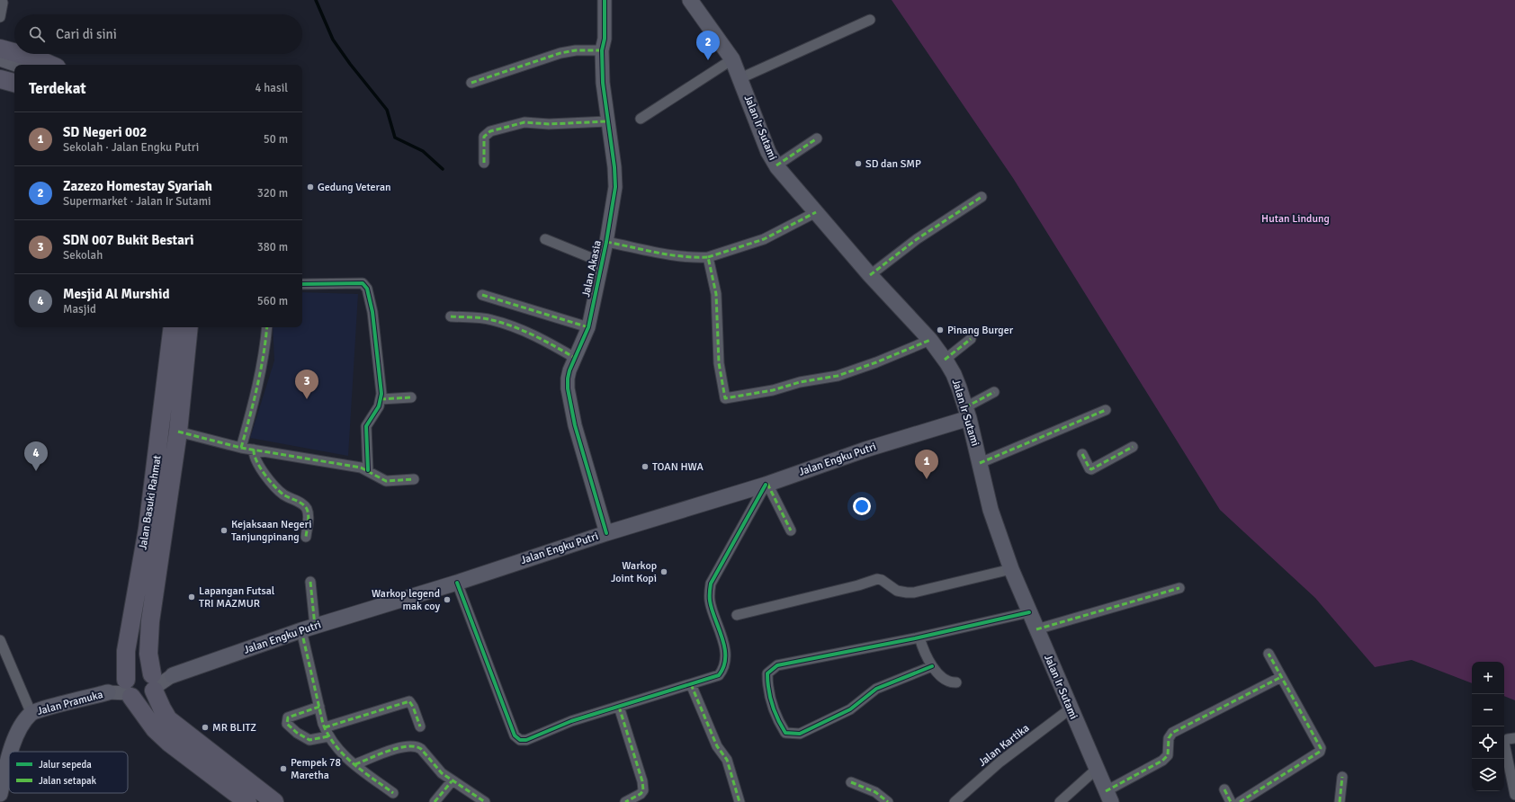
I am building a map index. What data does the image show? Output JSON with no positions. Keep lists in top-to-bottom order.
{
  "streets": {
    "highway": ["Jalan Basuki Rahmat"],
    "main road": ["Jalan Ir Sutami", "Jalan Engku Putri", "Jalan Pramuka"],
    "street": ["Jalan Akasia", "Jalan Kartika"]
  },
  "crossings": [
    ["Jalan Ir Sutami", "Jalan Engku Putri"],
    ["Jalan Ir Sutami", "Jalan Kartika"],
    ["Jalan Akasia", "Jalan Engku Putri"]
  ],
  "parks": ["Hutan Lindung"],
  "places": [
    "SD dan SMP",
    "Gedung Veteran",
    "Pinang Burger",
    "TOAN HWA",
    "Kejaksaan Negeri Tanjungpinang",
    "Warkop Joint Kopi",
    "Lapangan Futsal TRI MAZMUR",
    "Warkop legend mak coy",
    "MR BLITZ",
    "Pempek 78 Maretha"
  ],
  "legend": ["Jalur sepeda", "Jalan setapak"],
  "page": {
    "search": "Cari di sini",
    "pins": [
      "2",
      "3",
      "4",
      "1"
    ],
    "heading": ["Terdekat", "4 hasil"],
    "list": [
      {
        "mark": "1",
        "name": "SD Negeri 002",
        "note": "Sekolah · Jalan Engku Putri",
        "value": "50 m"
      },
      {
        "mark": "2",
        "name": "Zazezo Homestay Syariah",
        "note": "Supermarket · Jalan Ir Sutami",
        "value": "320 m"
      },
      {
        "mark": "3",
        "name": "SDN 007 Bukit Bestari",
        "note": "Sekolah",
        "value": "380 m"
      },
      {
        "mark": "4",
        "name": "Mesjid Al Murshid",
        "note": "Masjid",
        "value": "560 m"
      }
    ],
    "map_buttons": ["+", "−"]
  }
}
